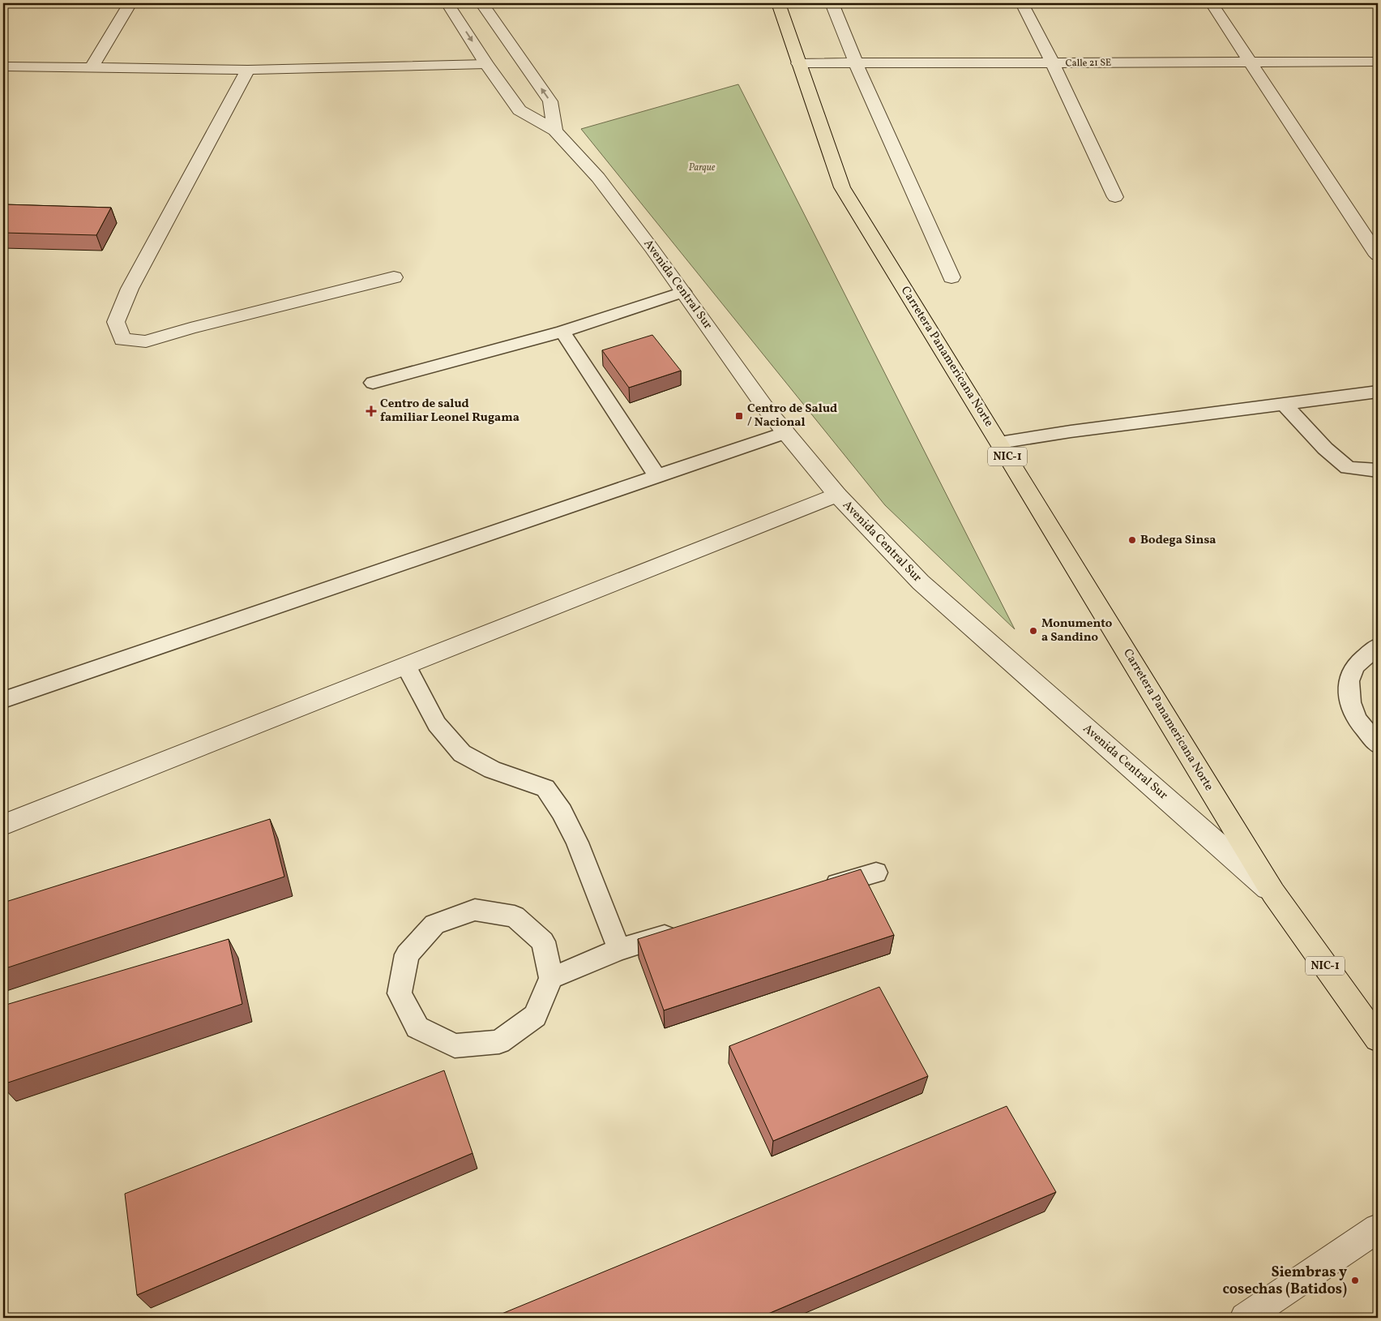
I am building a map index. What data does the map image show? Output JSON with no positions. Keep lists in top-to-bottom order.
{
  "streets": {
    "highway": ["Carretera Panamericana Norte", "NIC-1"],
    "street": ["Calle 21 SE", "Avenida Central Sur"]
  },
  "crossings": [
    ["Calle 21 SE", "Carretera Panamericana Norte"],
    ["Avenida Central Sur", "Carretera Panamericana Norte"]
  ],
  "parks": ["Parque"],
  "places": {
    "health": ["Centro de salud familiar Leonel Rugama"],
    "transit": ["Centro de Salud / Nacional"],
    "other": ["Bodega Sinsa", "Monumento a Sandino", "Siembras y cosechas (Batidos)"]
  }
}
